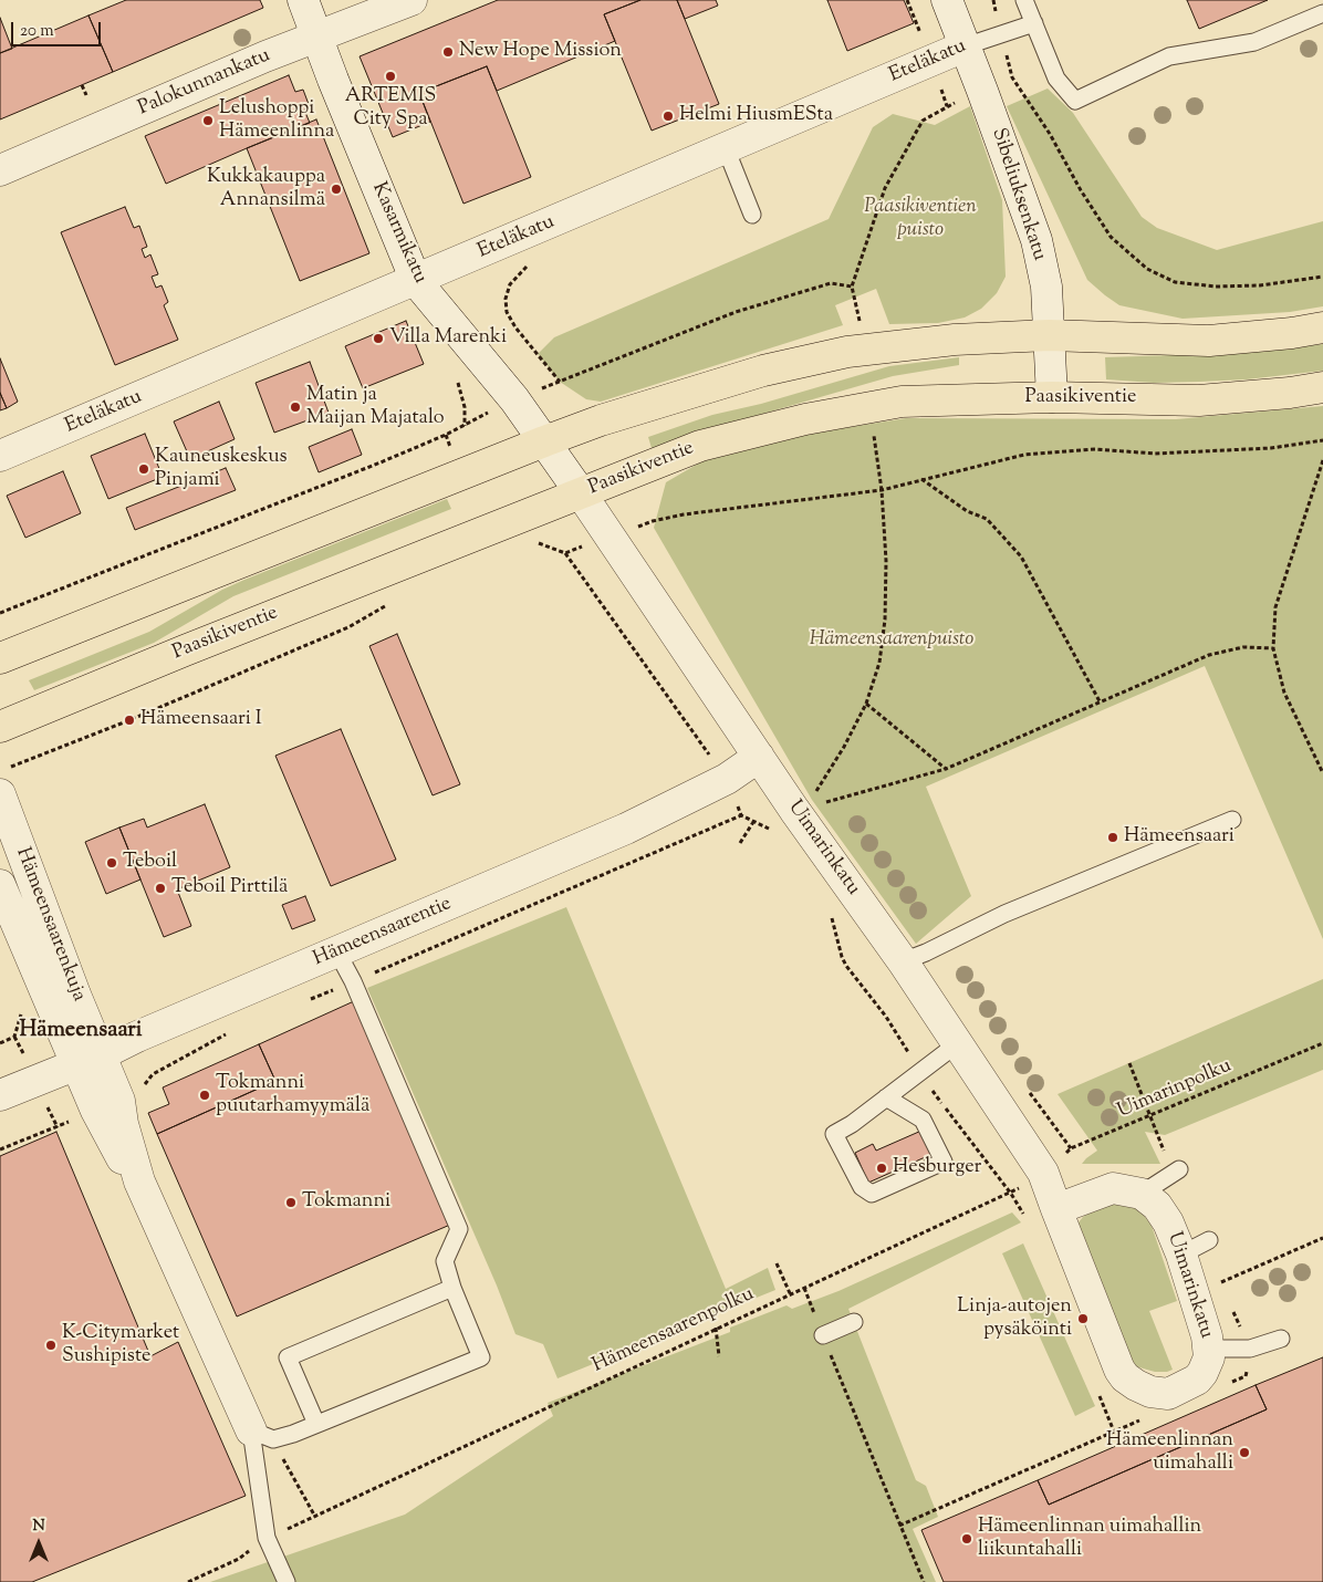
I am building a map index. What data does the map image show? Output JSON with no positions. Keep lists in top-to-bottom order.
{
  "streets": {
    "main road": ["Paasikiventie"],
    "street": [
      "Eteläkatu",
      "Palokunnankatu",
      "Sibeliuksenkatu",
      "Kasarmikatu",
      "Uimarinkatu",
      "Hämeensaarenkuja",
      "Hämeensaarentie"
    ],
    "path": ["Uimarinpolku", "Hämeensaarenpolku"]
  },
  "crossings": [
    ["Eteläkatu", "Sibeliuksenkatu"],
    ["Eteläkatu", "Kasarmikatu"],
    ["Palokunnankatu", "Kasarmikatu"],
    ["Sibeliuksenkatu", "Paasikiventie"],
    ["Kasarmikatu", "Paasikiventie"],
    ["Kasarmikatu", "Uimarinkatu"],
    ["Paasikiventie", "Uimarinkatu"],
    ["Uimarinkatu", "Hämeensaarentie"],
    ["Uimarinkatu", "Uimarinpolku"],
    ["Uimarinkatu", "Hämeensaarenpolku"],
    ["Hämeensaarenkuja", "Hämeensaarentie"],
    ["Hämeensaarenkuja", "Hämeensaarenpolku"],
    ["Uimarinpolku", "Hämeensaarenpolku"]
  ],
  "districts": ["Hämeensaari"],
  "parks": ["Paasikiventien puisto", "Hämeensaarenpuisto"],
  "places": [
    "New Hope Mission",
    "ARTEMIS City Spa",
    "Helmi HiusmESta",
    "Lelushoppi Hämeenlinna",
    "Kukkakauppa Annansilmä",
    "Villa Marenki",
    "Matin ja Maijan Majatalo",
    "Kauneuskeskus Pinjami",
    "Hämeensaari I",
    "Hämeensaari",
    "Teboil",
    "Teboil Pirttilä",
    "Tokmanni puutarhamyymälä",
    "Hesburger",
    "Tokmanni",
    "Linja-autojen pysäköinti",
    "K-Citymarket Sushipiste",
    "Hämeenlinnan uimahalli",
    "Hämeenlinnan uimahallin liikuntahalli"
  ],
  "scale_bar": "20 m",
  "north": "top"
}
